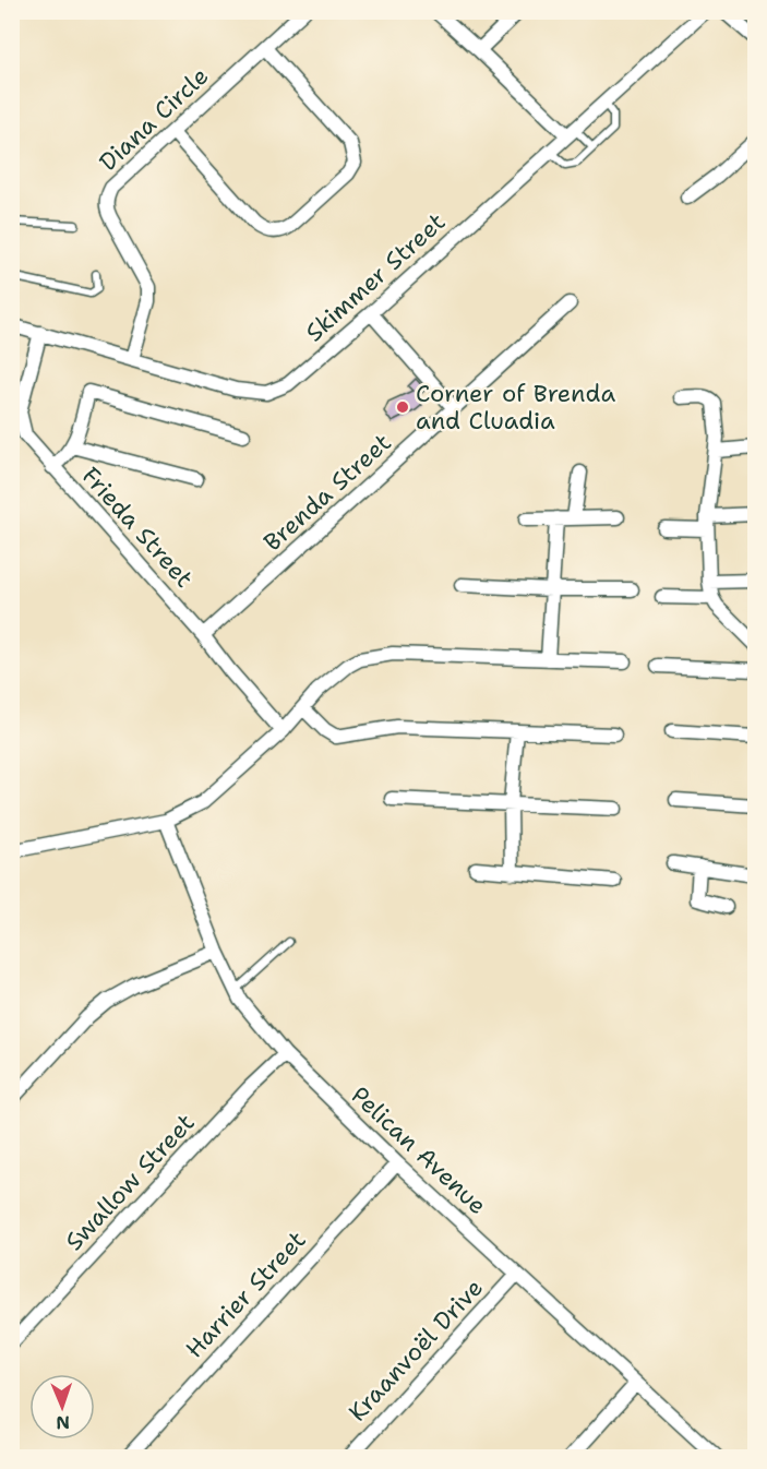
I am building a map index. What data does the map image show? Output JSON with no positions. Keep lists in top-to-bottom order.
{
  "streets": {
    "street": [
      "Diana Circle",
      "Skimmer Street",
      "Brenda Street",
      "Frieda Street",
      "Pelican Avenue",
      "Swallow Street",
      "Harrier Street",
      "Kraanvoël Drive"
    ]
  },
  "crossings": [
    ["Diana Circle", "Skimmer Street"],
    ["Skimmer Street", "Frieda Street"],
    ["Brenda Street", "Frieda Street"],
    ["Pelican Avenue", "Swallow Street"],
    ["Pelican Avenue", "Harrier Street"],
    ["Pelican Avenue", "Kraanvoël Drive"]
  ],
  "places": ["Corner of Brenda and Cluadia"],
  "north": "bottom"
}
